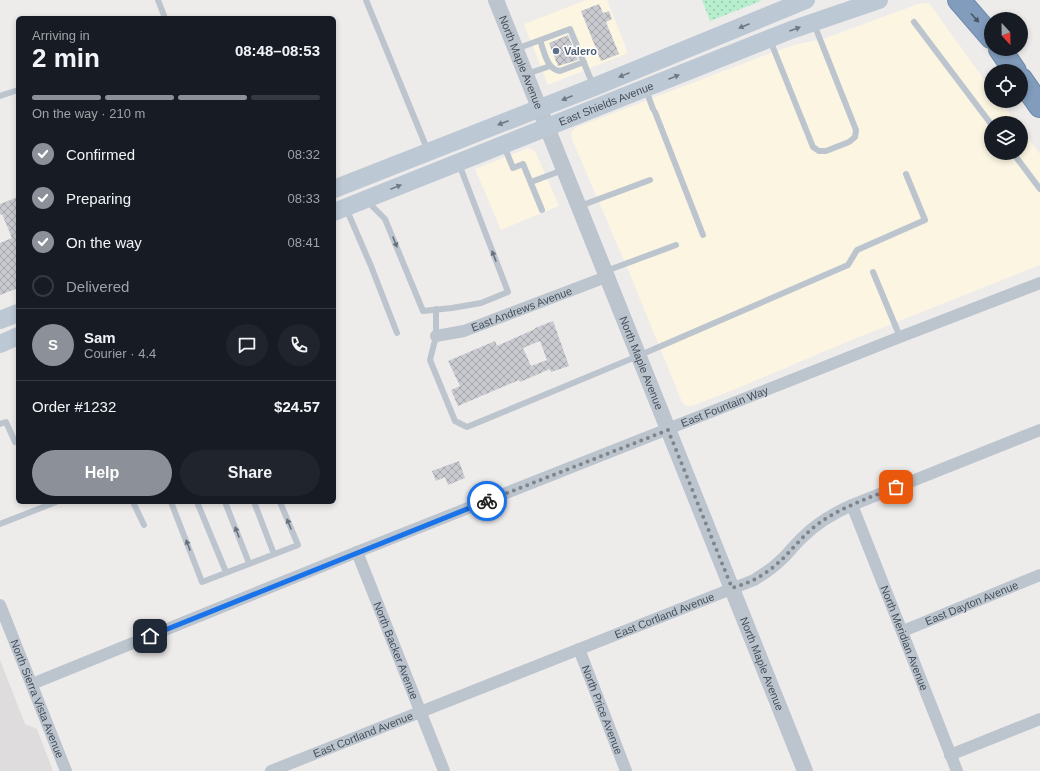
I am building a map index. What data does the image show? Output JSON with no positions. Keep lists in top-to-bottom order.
{
  "streets": {
    "main road": ["East Shields Avenue"],
    "street": [
      "North Maple Avenue",
      "East Andrews Avenue",
      "East Fountain Way",
      "East Dayton Avenue",
      "East Cortland Avenue",
      "North Meridian Avenue",
      "North Backer Avenue",
      "North Sierra Vista Avenue",
      "North Price Avenue"
    ]
  },
  "crossings": [
    ["North Maple Avenue", "East Shields Avenue"],
    ["North Maple Avenue", "East Andrews Avenue"],
    ["North Maple Avenue", "East Fountain Way"],
    ["North Maple Avenue", "East Cortland Avenue"],
    ["East Fountain Way", "North Backer Avenue"],
    ["East Fountain Way", "North Sierra Vista Avenue"],
    ["East Dayton Avenue", "North Meridian Avenue"],
    ["East Cortland Avenue", "North Meridian Avenue"],
    ["East Cortland Avenue", "North Backer Avenue"],
    ["East Cortland Avenue", "North Price Avenue"]
  ],
  "places": ["Valero"],
  "north": "bottom",
  "page": {
    "heading": ["2 min", "Arriving in", "08:48–08:53"],
    "panel": [
      "Sam",
      "Courier · 4.4",
      "Order #1232",
      "$24.57"
    ],
    "bar": "On the way · 210 m",
    "list": [
      ["Confirmed", "08:32"],
      ["Preparing", "08:33"],
      ["On the way", "08:41"],
      "Delivered"
    ],
    "round": "S",
    "buttons": ["Help", "Share"]
  }
}
